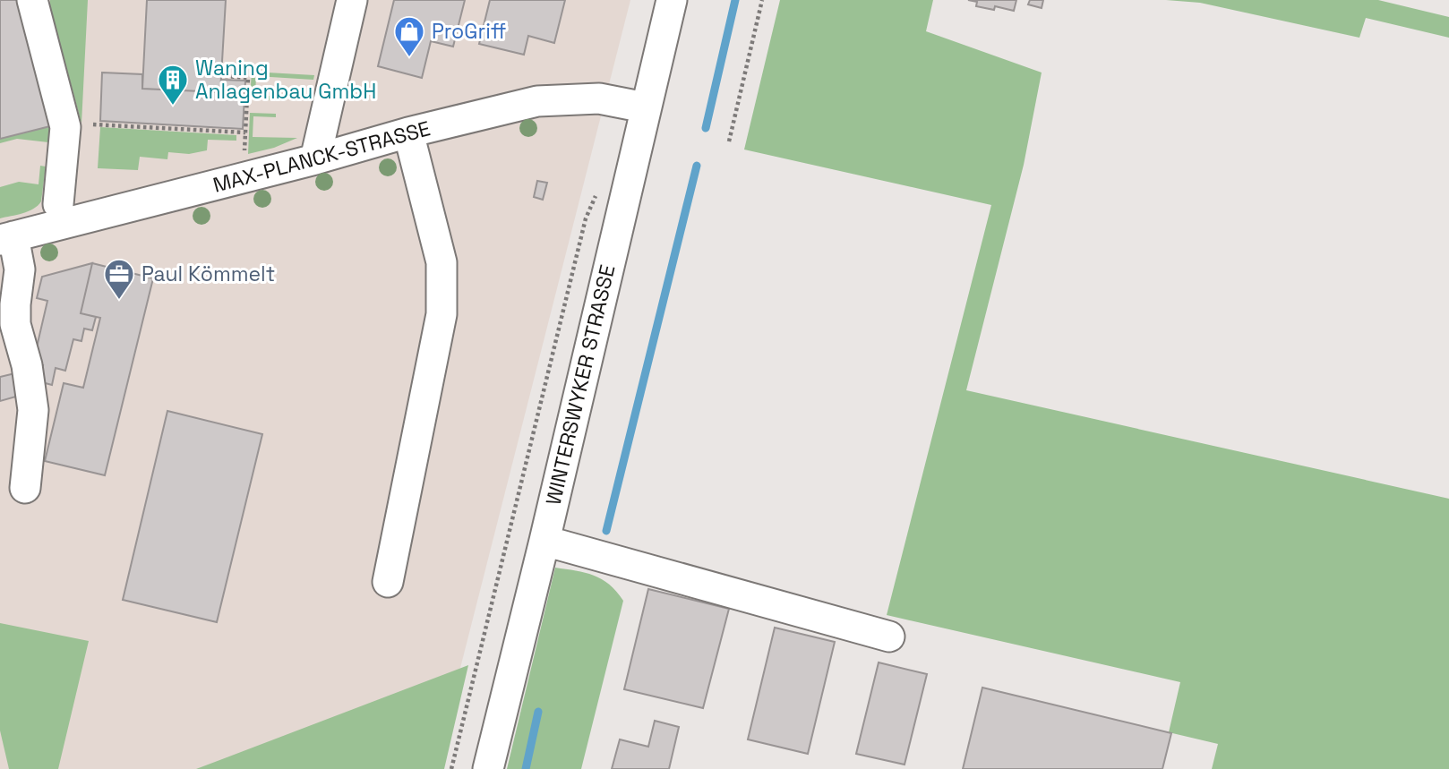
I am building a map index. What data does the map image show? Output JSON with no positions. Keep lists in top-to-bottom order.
{
  "streets": {
    "street": ["MAX-PLANCK-STRASSE", "WINTERSWYKER STRASSE"]
  },
  "crossings": [
    ["MAX-PLANCK-STRASSE", "WINTERSWYKER STRASSE"]
  ],
  "places": {
    "shop": ["ProGriff"],
    "building": ["Waning Anlagenbau GmbH"],
    "office": ["Paul Kömmelt"]
  }
}
